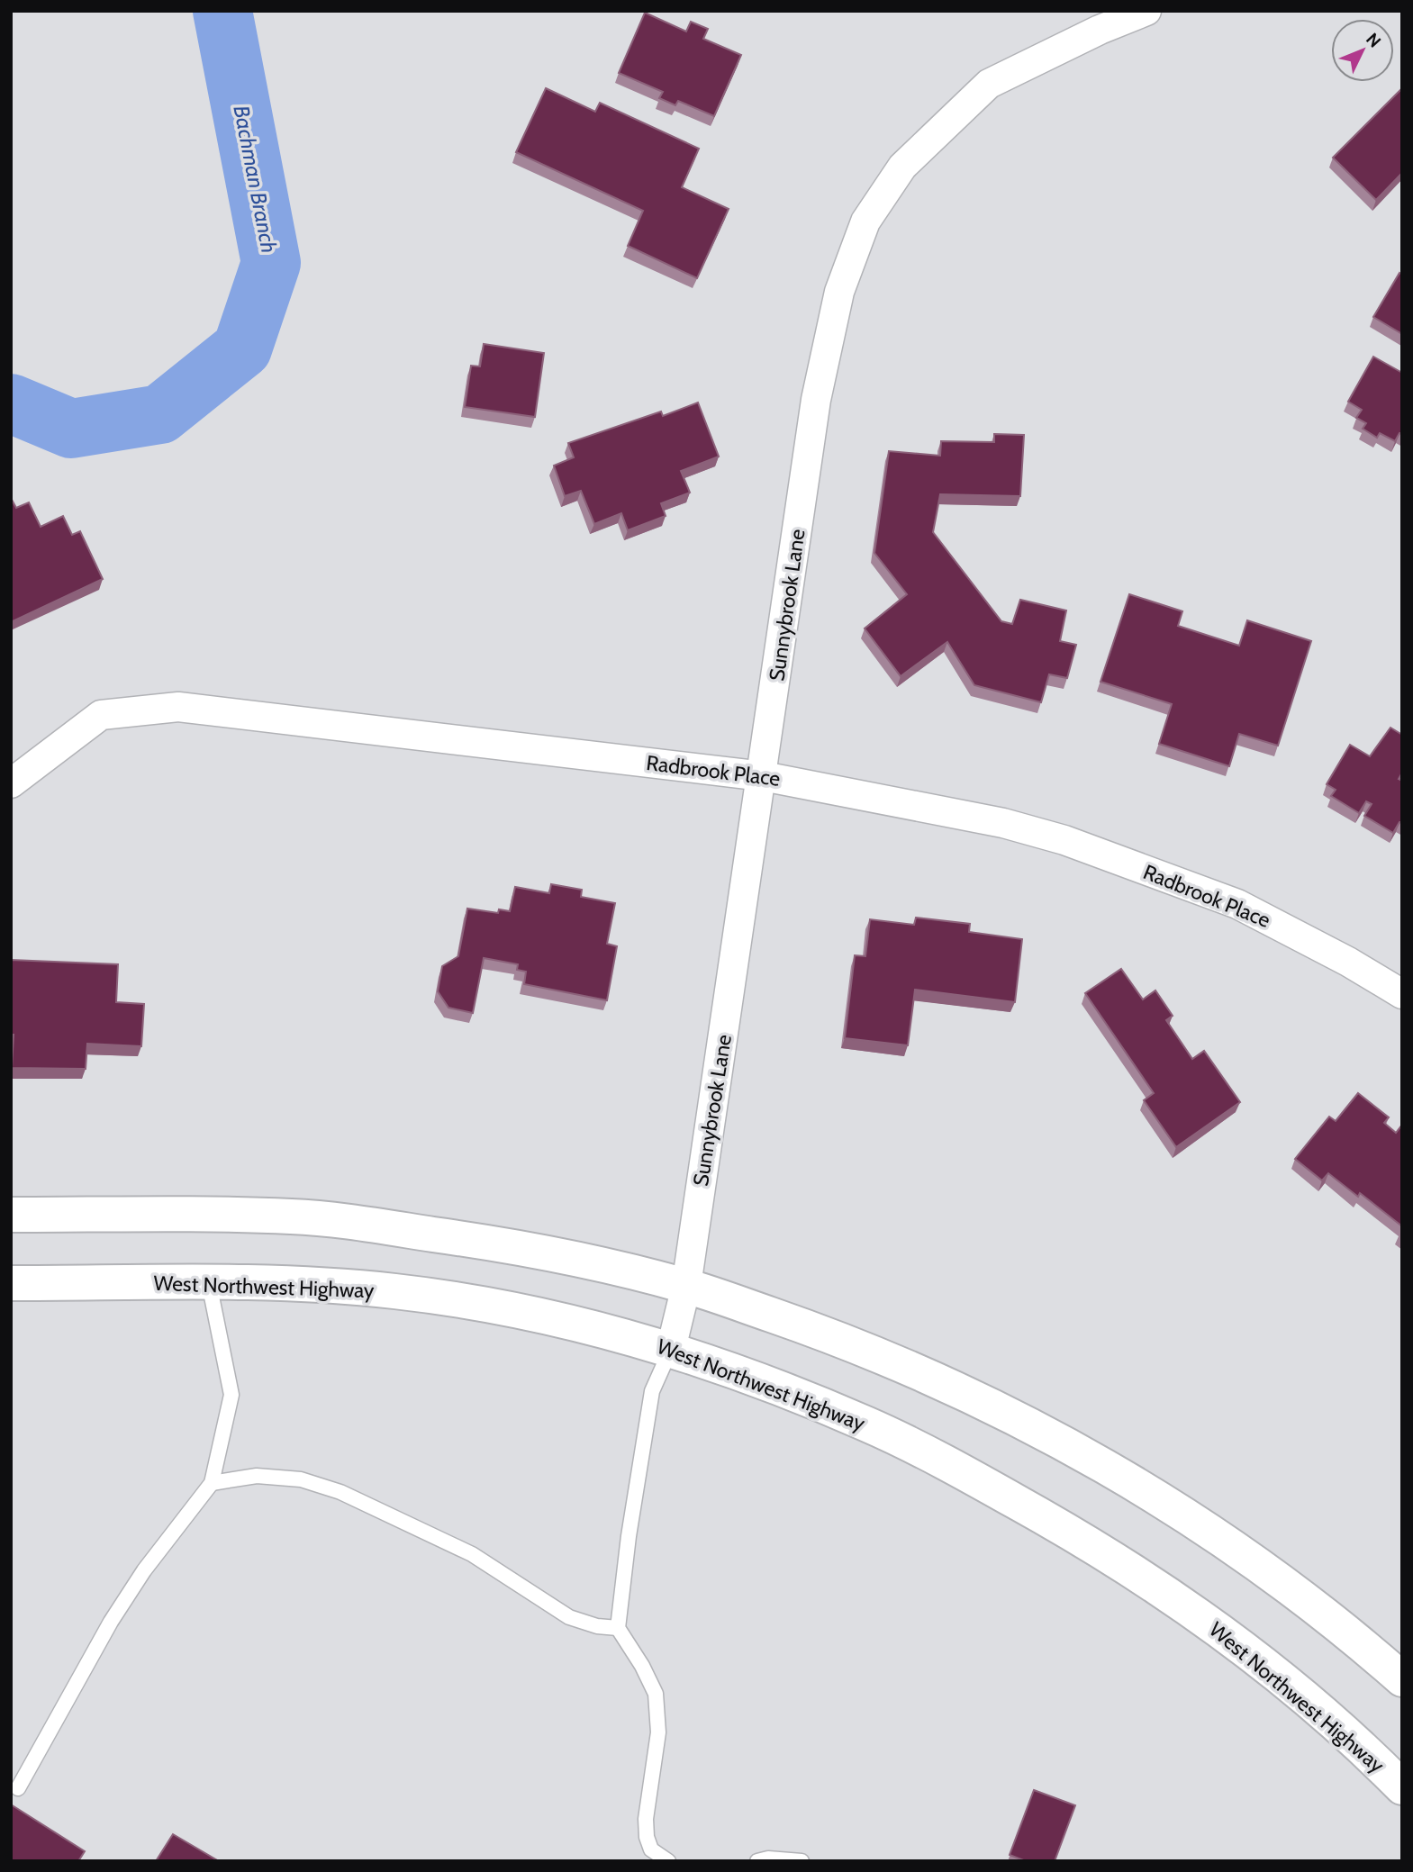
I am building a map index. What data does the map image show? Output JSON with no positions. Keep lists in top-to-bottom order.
{
  "streets": {
    "main road": ["West Northwest Highway"],
    "street": ["Sunnybrook Lane", "Radbrook Place"]
  },
  "crossings": [
    ["Sunnybrook Lane", "Radbrook Place"],
    ["Sunnybrook Lane", "West Northwest Highway"]
  ],
  "water": ["Bachman Branch"],
  "north": "top right"
}
